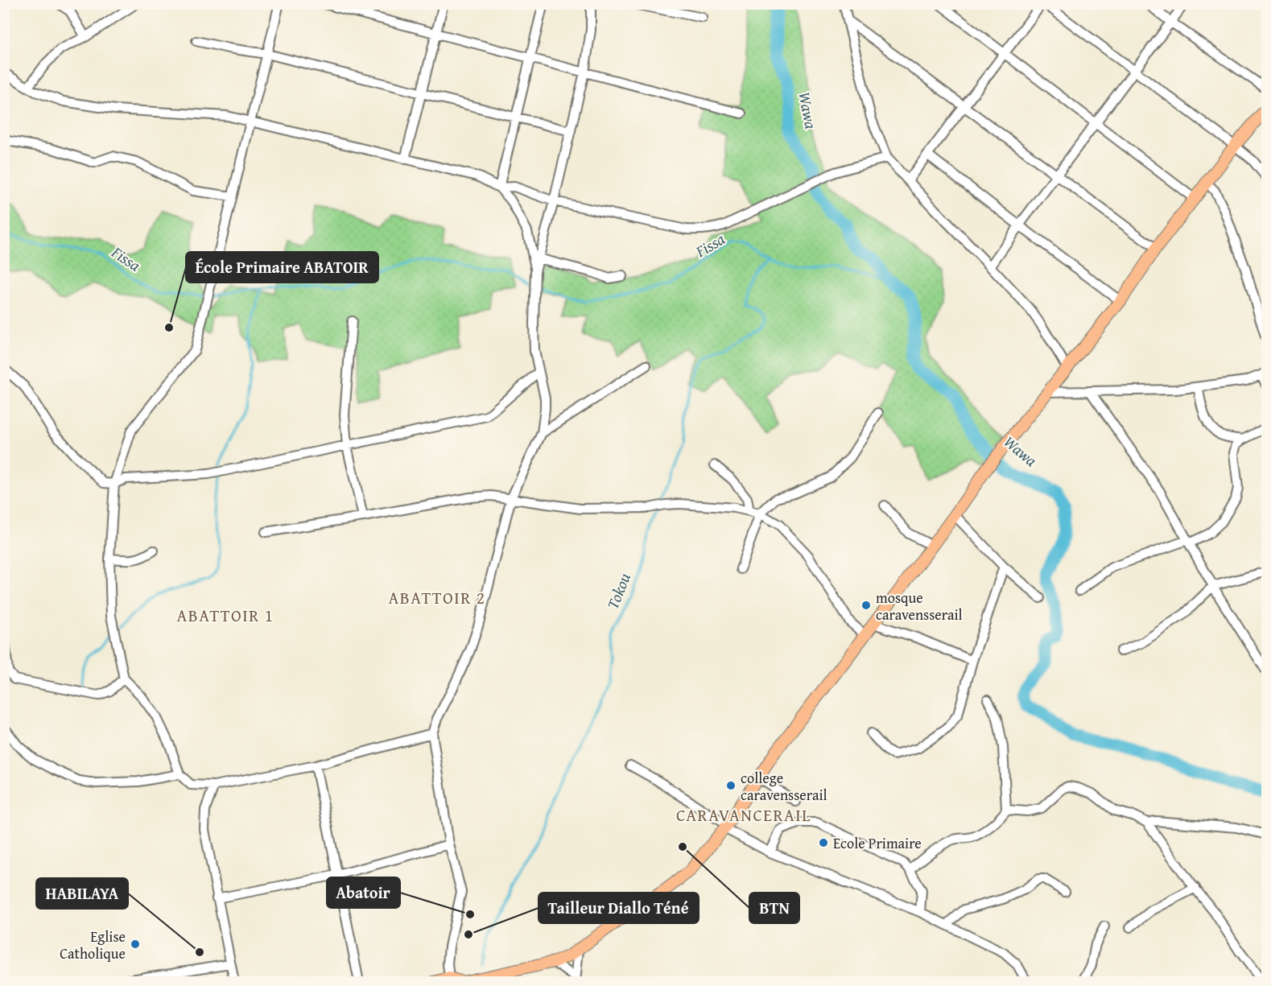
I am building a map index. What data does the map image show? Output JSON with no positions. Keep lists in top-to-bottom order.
{
  "districts": ["ABATTOIR 2", "ABATTOIR 1", "CARAVANCERAIL"],
  "water": ["Wawa", "Fissa", "Tokou"],
  "places": [
    "École Primaire ABATOIR",
    "mosque caravensserail",
    "college caravensserail",
    "Ecole Primaire",
    "BTN",
    "Abatoir",
    "Tailleur Diallo Téné",
    "Eglise Catholique",
    "HABILAYA"
  ]
}
